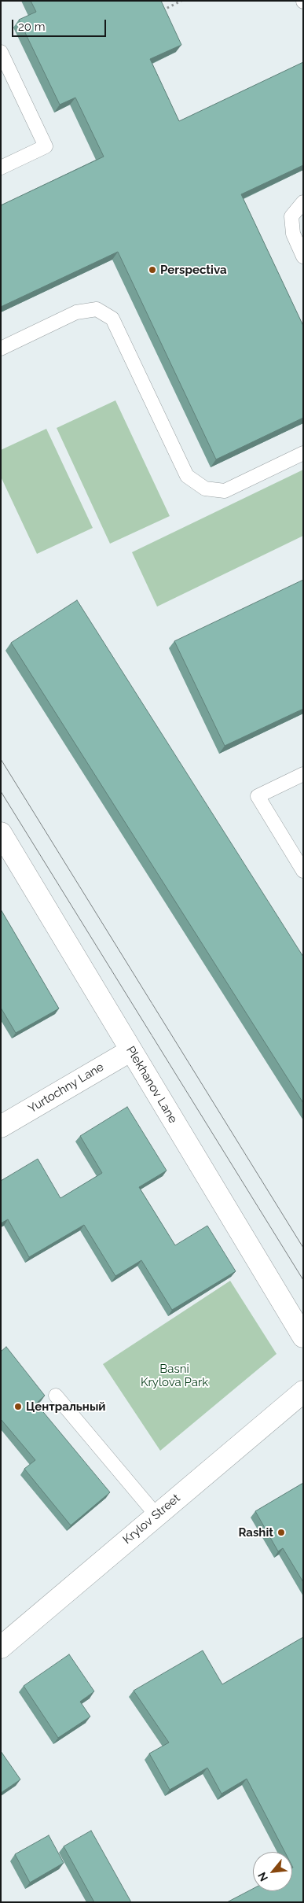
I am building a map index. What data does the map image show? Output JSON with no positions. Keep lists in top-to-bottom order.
{
  "streets": {
    "street": ["Plekhanov Lane", "Yurtochny Lane", "Krylov Street"]
  },
  "crossings": [
    ["Plekhanov Lane", "Yurtochny Lane"]
  ],
  "parks": ["Basni Krylova Park"],
  "places": ["Perspectiva", "Центральный", "Rashit"],
  "scale_bar": "20 m",
  "north": "bottom left"
}
